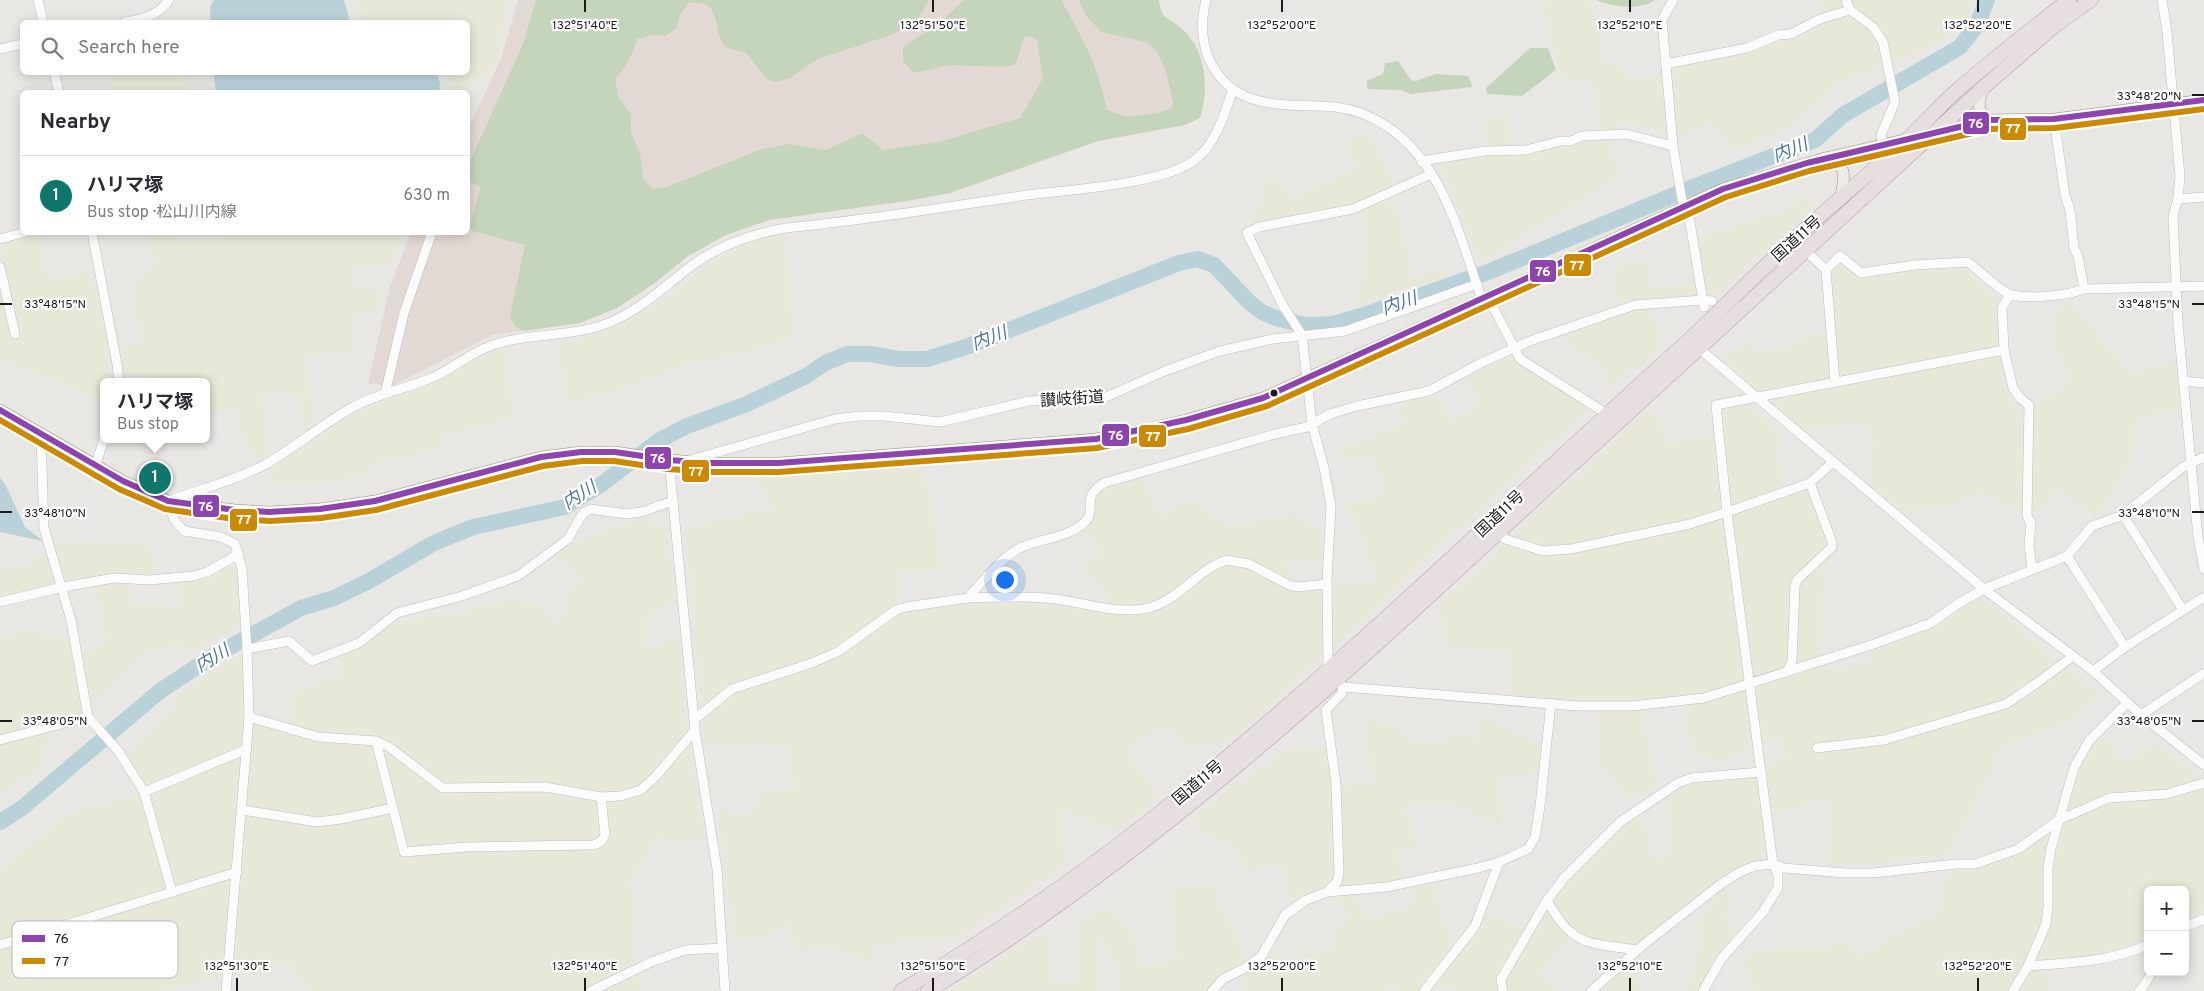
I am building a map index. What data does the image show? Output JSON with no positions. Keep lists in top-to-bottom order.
{
  "streets": {
    "highway": ["国道11号"],
    "street": ["讃岐街道"]
  },
  "water": ["内川"],
  "lines": ["transit line 76", "transit line 77"],
  "legend": ["76", "77"],
  "page": {
    "search": "Search here",
    "heading": "Nearby",
    "list": [
      {
        "mark": "1",
        "name": "ハリマ塚",
        "note": "Bus stop · 松山川内線",
        "value": "630 m"
      }
    ],
    "popup": ["ハリマ塚", "Bus stop"],
    "pins": "1",
    "map_buttons": ["+", "−"]
  },
  "coordinates": [
    "132°51'40\"E",
    "132°51'50\"E",
    "132°52'00\"E",
    "132°52'10\"E",
    "132°52'20\"E",
    "33°48'20\"N",
    "33°48'15\"N",
    "33°48'10\"N",
    "33°48'05\"N",
    "132°51'30\"E"
  ]
}
